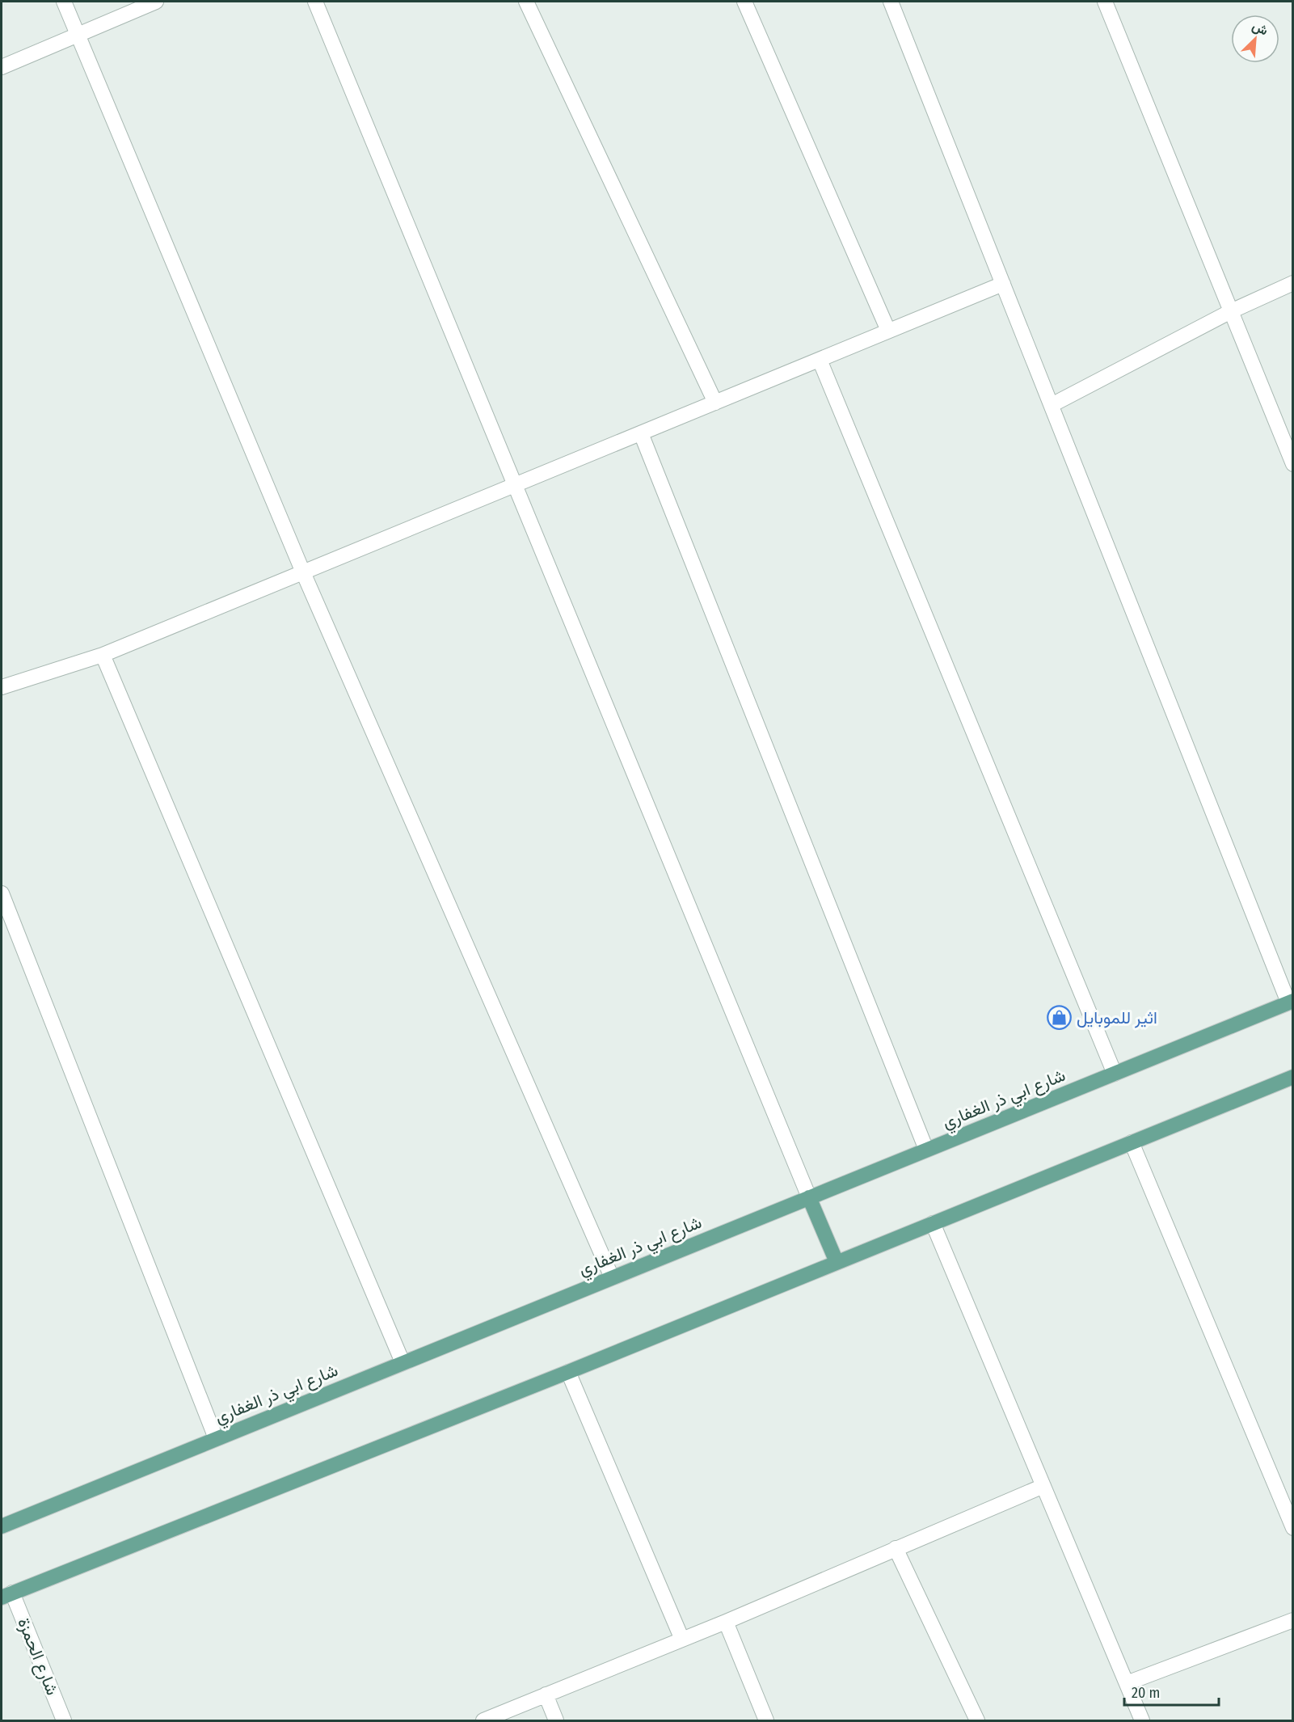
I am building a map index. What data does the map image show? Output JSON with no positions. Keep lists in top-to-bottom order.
{
  "streets": {
    "main road": ["شارع ابي ذر الغفاري"],
    "street": ["شارع الحمزة"]
  },
  "places": {
    "shop": ["اثير للموبايل"]
  },
  "scale_bar": "20 m",
  "north": "top right"
}
